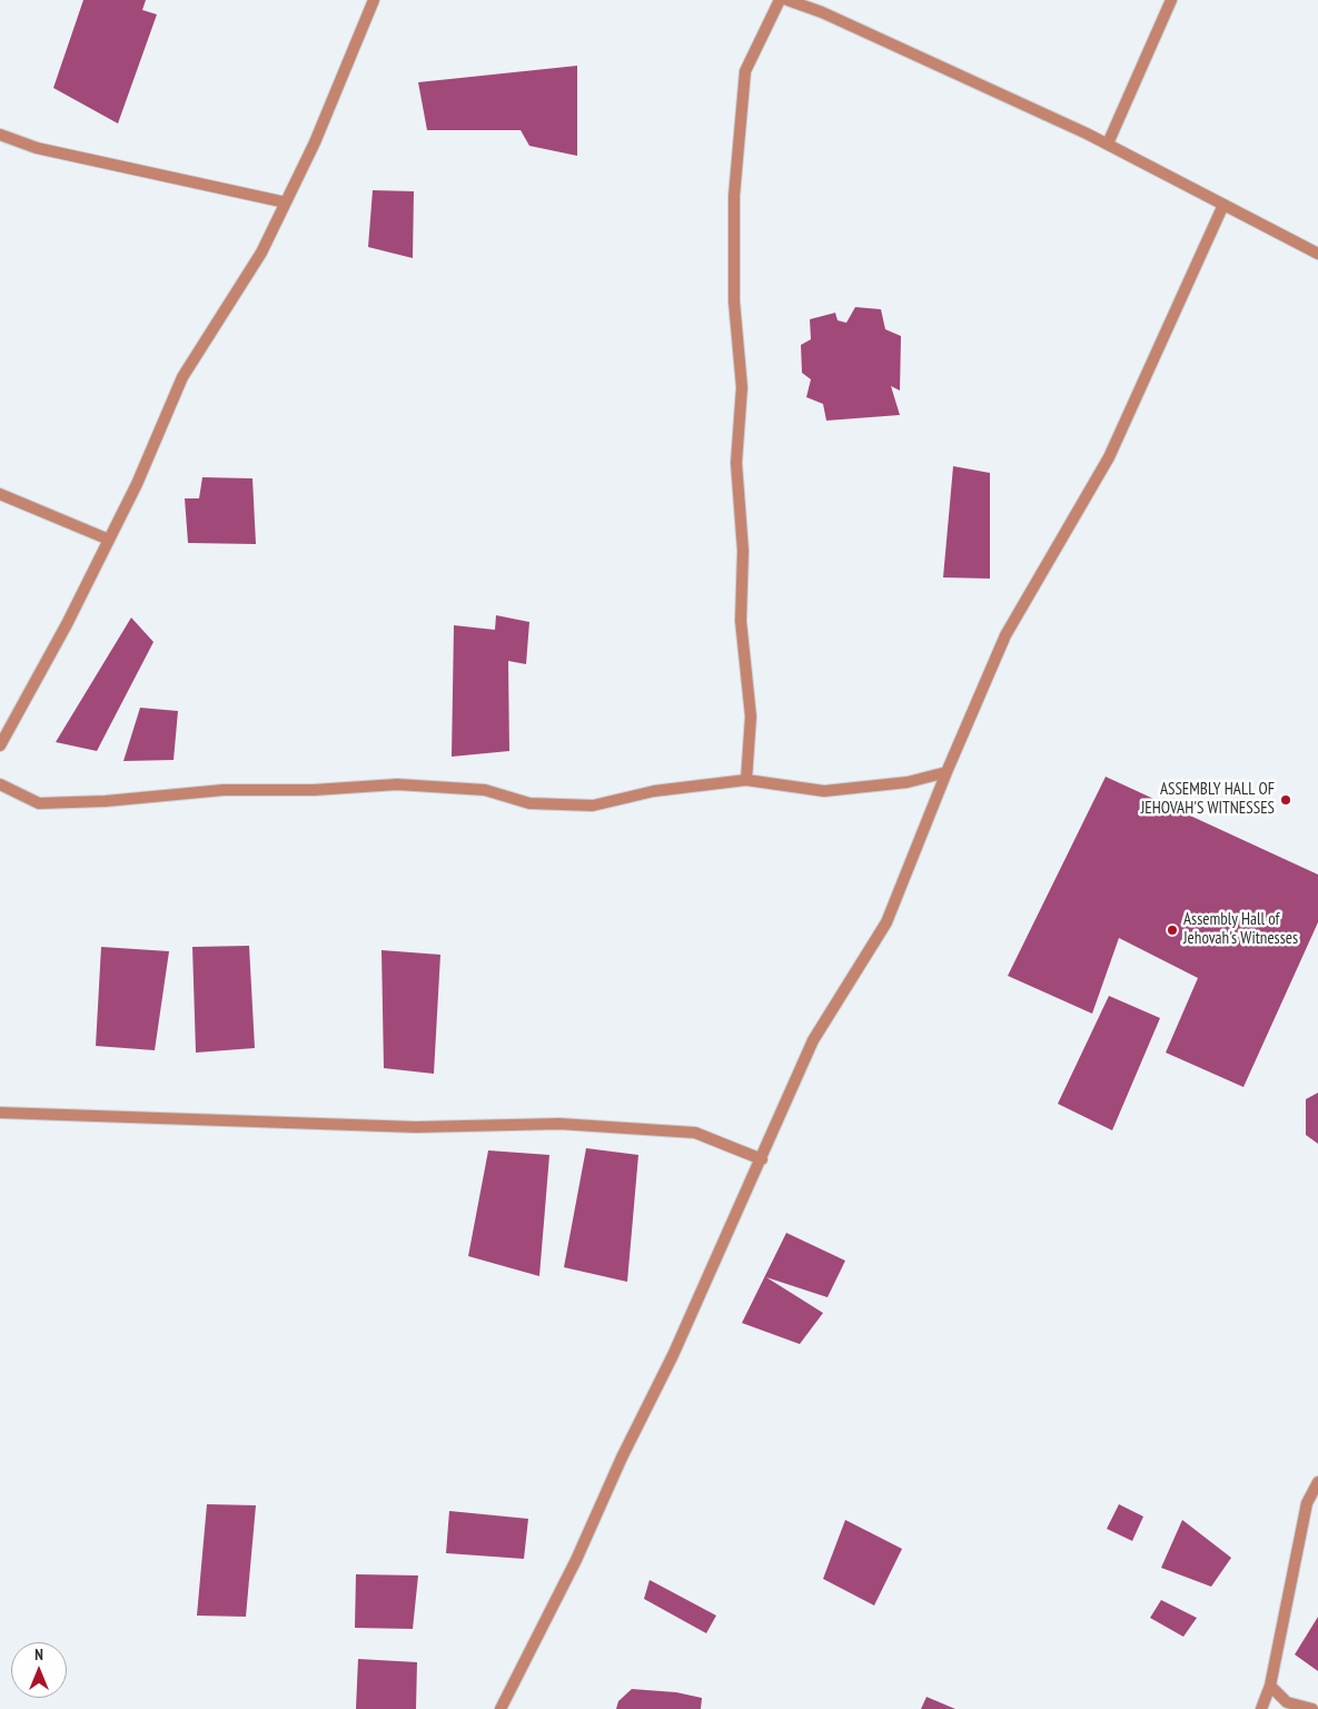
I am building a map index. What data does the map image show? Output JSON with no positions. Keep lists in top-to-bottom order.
{
  "places": ["ASSEMBLY HALL OF JEHOVAH'S WITNESSES", "Assembly Hall of Jehovah's Witnesses"],
  "north": "top"
}
